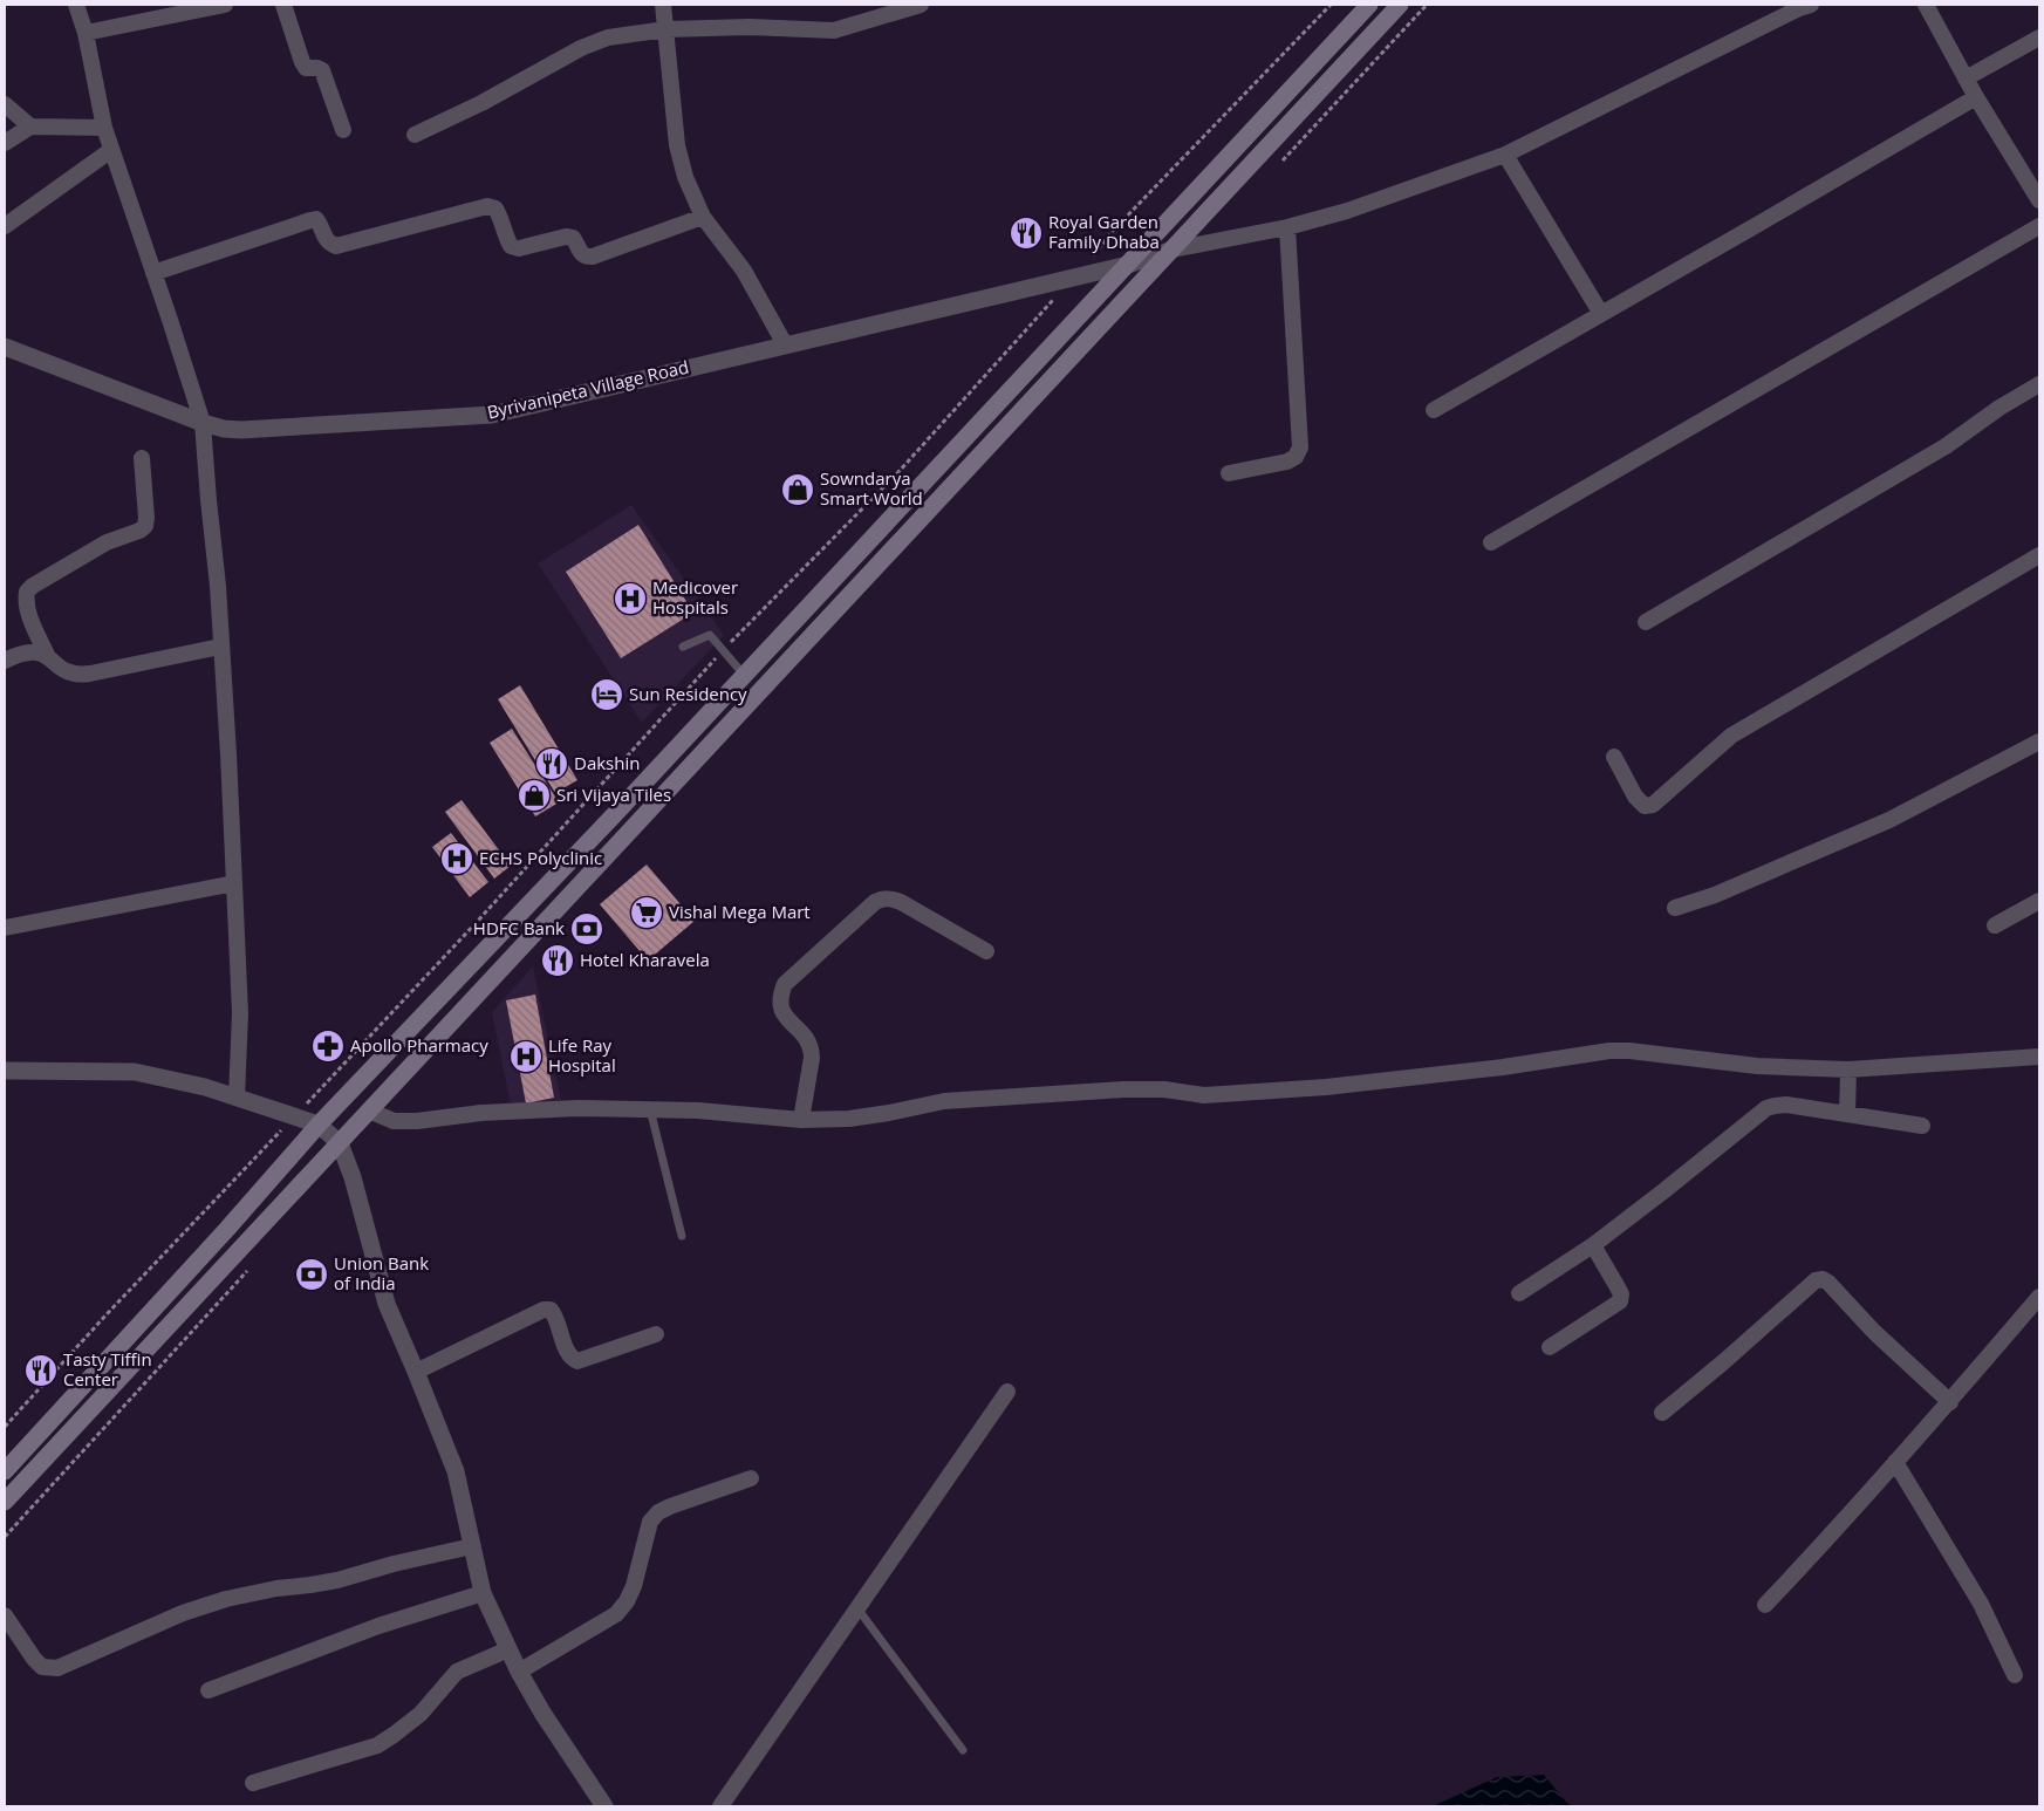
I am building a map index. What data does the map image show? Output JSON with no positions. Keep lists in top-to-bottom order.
{
  "streets": {
    "street": ["Byrivanipeta Village Road"]
  },
  "places": {
    "restaurant": [
      "Royal Garden Family Dhaba",
      "Dakshin",
      "Hotel Kharavela",
      "Tasty Tiffin Center"
    ],
    "shop": ["Sowndarya Smart World", "Sri Vijaya Tiles"],
    "hospital": ["Medicover Hospitals", "ECHS Polyclinic", "Life Ray Hospital"],
    "hotel": ["Sun Residency"],
    "supermarket": ["Vishal Mega Mart"],
    "bank": ["HDFC Bank", "Union Bank of India"],
    "pharmacy": ["Apollo Pharmacy"]
  }
}
